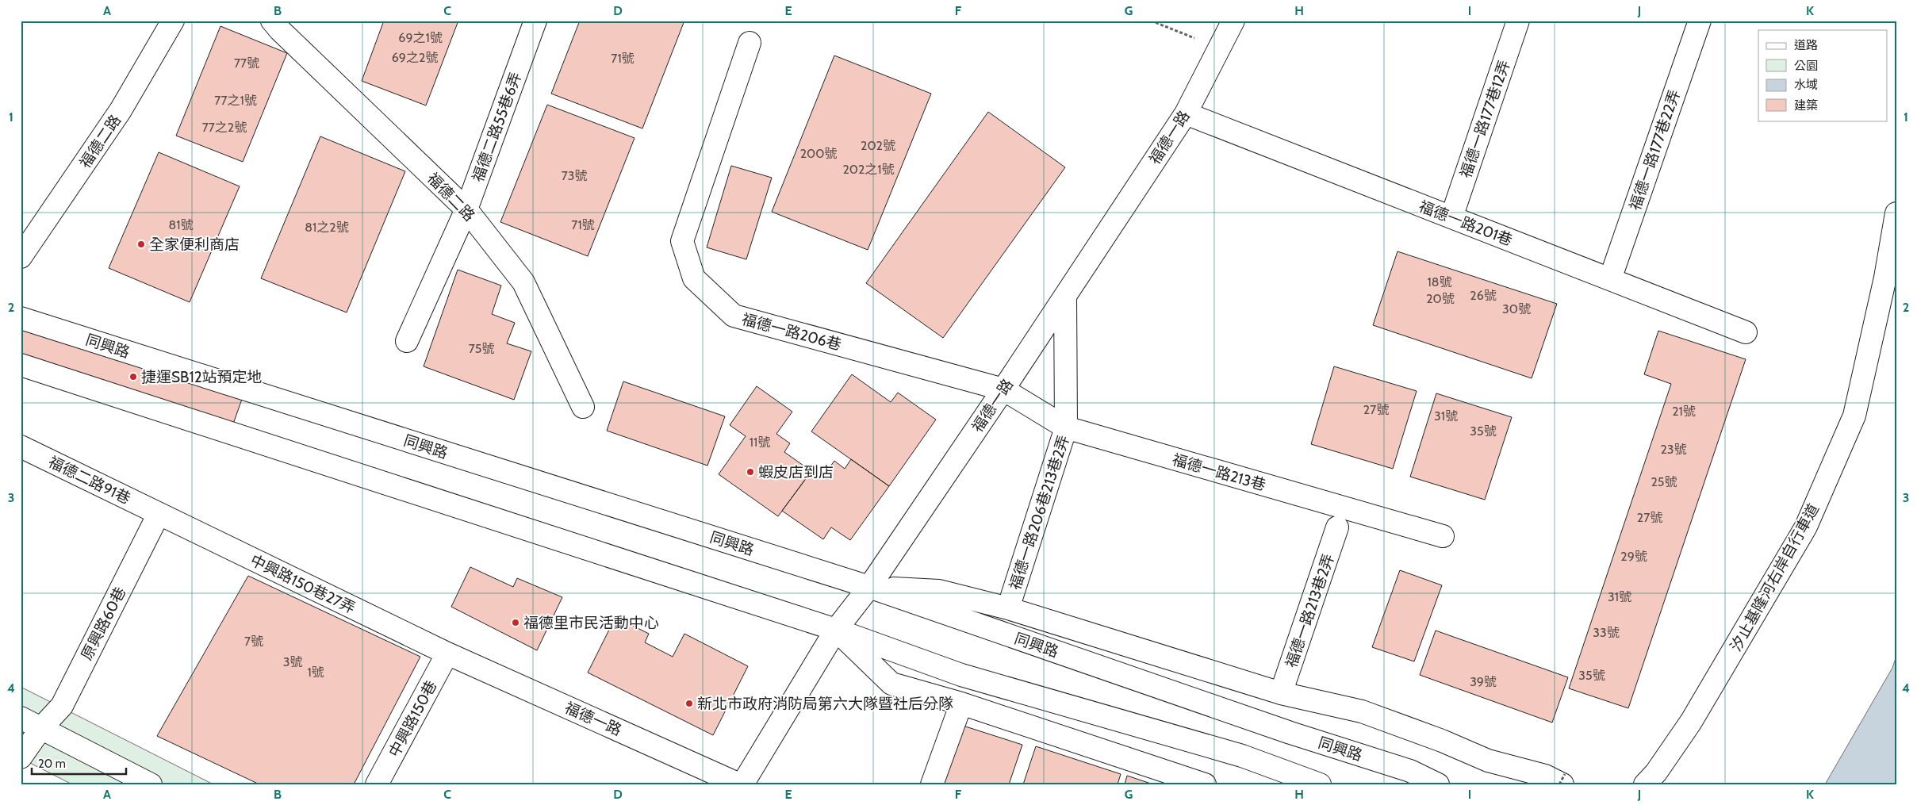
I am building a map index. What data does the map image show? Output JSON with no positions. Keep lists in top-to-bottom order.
{
  "streets": {
    "street": [
      "福德一路177巷12弄",
      "福德二路55巷6弄",
      "福德一路",
      "福德二路",
      "福德一路177巷22弄",
      "福德一路201巷",
      "福德一路206巷",
      "同興路",
      "福德一路213巷",
      "福德二路91巷",
      "福德一路206巷213巷2弄",
      "汐止基隆河右岸自行車道",
      "中興路150巷27弄",
      "福德一路213巷2弄",
      "原興路60巷",
      "中興路150巷"
    ]
  },
  "crossings": [
    ["福德一路177巷12弄", "福德一路201巷"],
    ["福德二路55巷6弄", "福德二路"],
    ["福德一路", "福德一路201巷"],
    ["福德一路", "福德一路206巷"],
    ["福德一路", "同興路"],
    ["福德一路", "福德一路213巷"],
    ["福德一路", "福德一路206巷213巷2弄"],
    ["福德一路", "中興路150巷27弄"],
    ["福德一路", "中興路150巷"],
    ["福德一路177巷22弄", "福德一路201巷"],
    ["福德一路206巷", "福德一路213巷"],
    ["福德一路213巷", "福德一路206巷213巷2弄"],
    ["福德二路91巷", "中興路150巷27弄"],
    ["福德二路91巷", "原興路60巷"],
    ["中興路150巷27弄", "原興路60巷"],
    ["中興路150巷27弄", "中興路150巷"]
  ],
  "places": [
    "全家便利商店",
    "捷運SB12站預定地",
    "蝦皮店到店",
    "福德里市民活動中心",
    "新北市政府消防局第六大隊暨社后分隊"
  ],
  "house_numbers": [
    "69之1號",
    "69之2號",
    "71號",
    "77號",
    "77之1號",
    "77之2號",
    "202號",
    "200號",
    "202之1號",
    "73號",
    "81號",
    "71號",
    "81之2號",
    "18號",
    "26號",
    "20號",
    "30號",
    "75號",
    "27號",
    "21號",
    "31號",
    "35號",
    "11號",
    "23號",
    "25號",
    "27號",
    "29號",
    "31號",
    "33號",
    "7號",
    "3號",
    "1號",
    "35號",
    "39號"
  ],
  "legend": [
    "道路",
    "公園",
    "水域",
    "建築"
  ],
  "scale_bar": "20 m",
  "grid": {
    "columns": [
      "A",
      "B",
      "C",
      "D",
      "E",
      "F",
      "G",
      "H",
      "I",
      "J",
      "K"
    ],
    "rows": [
      "1",
      "2",
      "3",
      "4"
    ]
  }
}
